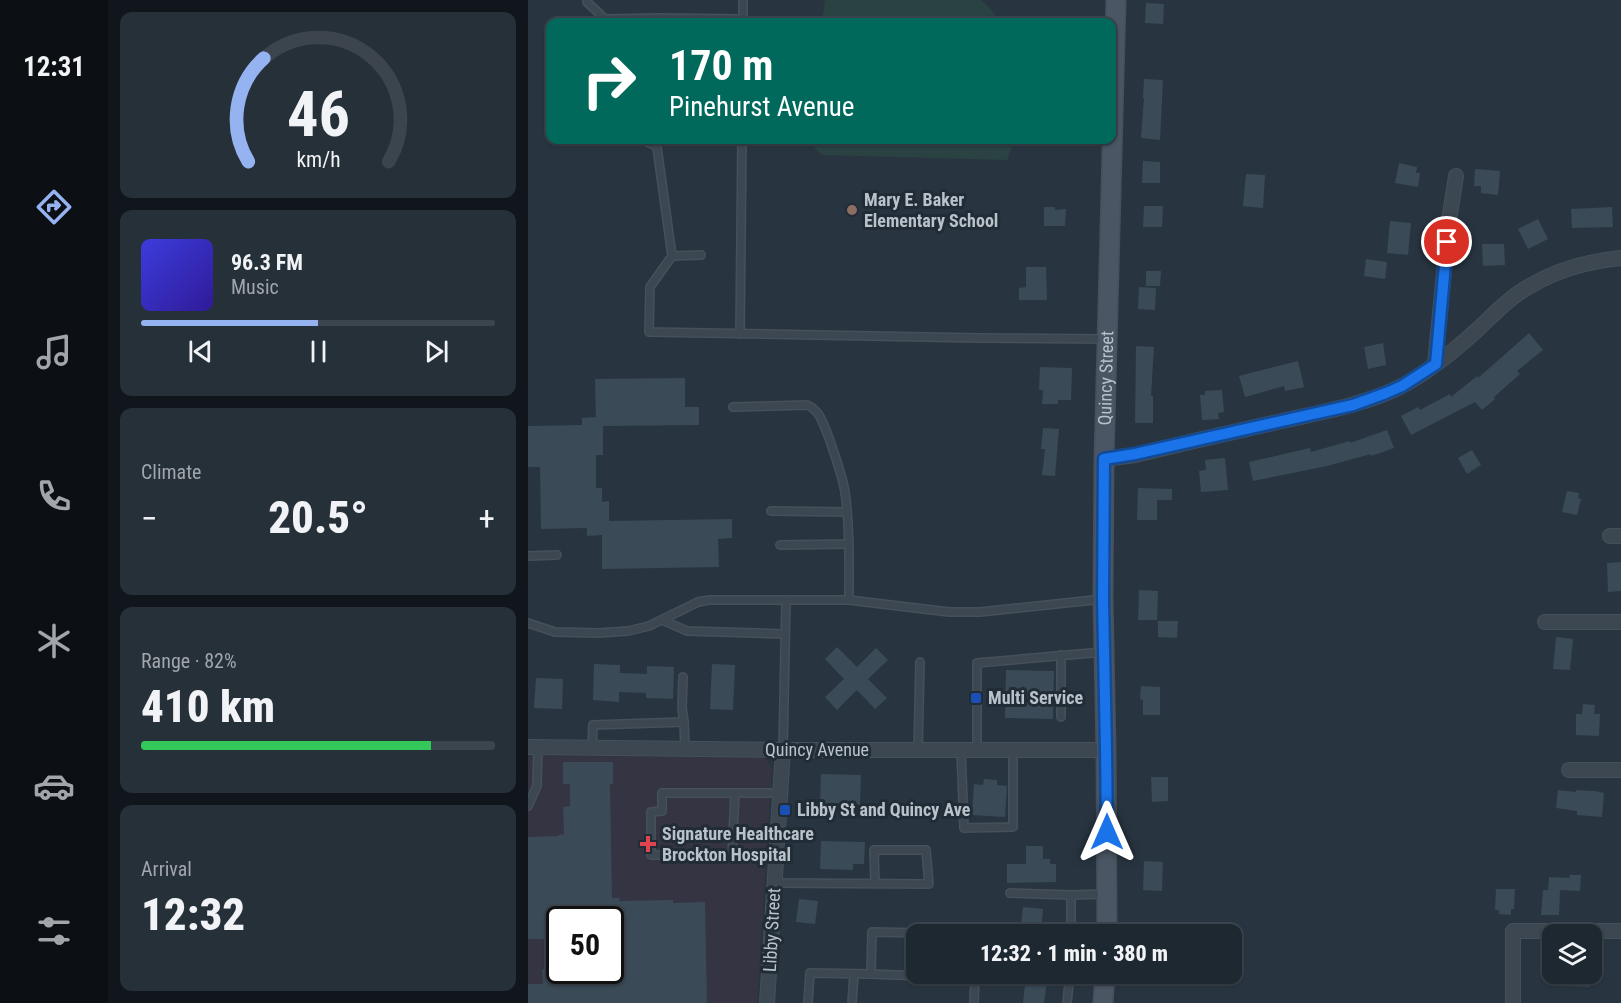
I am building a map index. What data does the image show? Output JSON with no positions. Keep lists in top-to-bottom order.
{
  "streets": {
    "main road": ["Quincy Street"],
    "street": ["Quincy Avenue", "Libby Street"]
  },
  "crossings": [
    ["Quincy Street", "Quincy Avenue"],
    ["Quincy Avenue", "Libby Street"]
  ],
  "places": {
    "other": ["Mary E. Baker Elementary School"],
    "transit": ["Multi Service", "Libby St and Quincy Ave"],
    "health": ["Signature Healthcare Brockton Hospital"]
  },
  "page": {
    "tabs": "12:31",
    "turn": ["170 m", "Pinehurst Avenue"],
    "song": ["96.3 FM", "Music"],
    "tile": [
      "Climate",
      ["Range · 82%", "410 km"],
      ["Arrival", "12:32"]
    ],
    "heat": ["−", "20.5°", "+"],
    "limit": "50",
    "trip": "12:32 · 1 min · 380 m",
    "gauge": ["46", "km/h"]
  }
}
